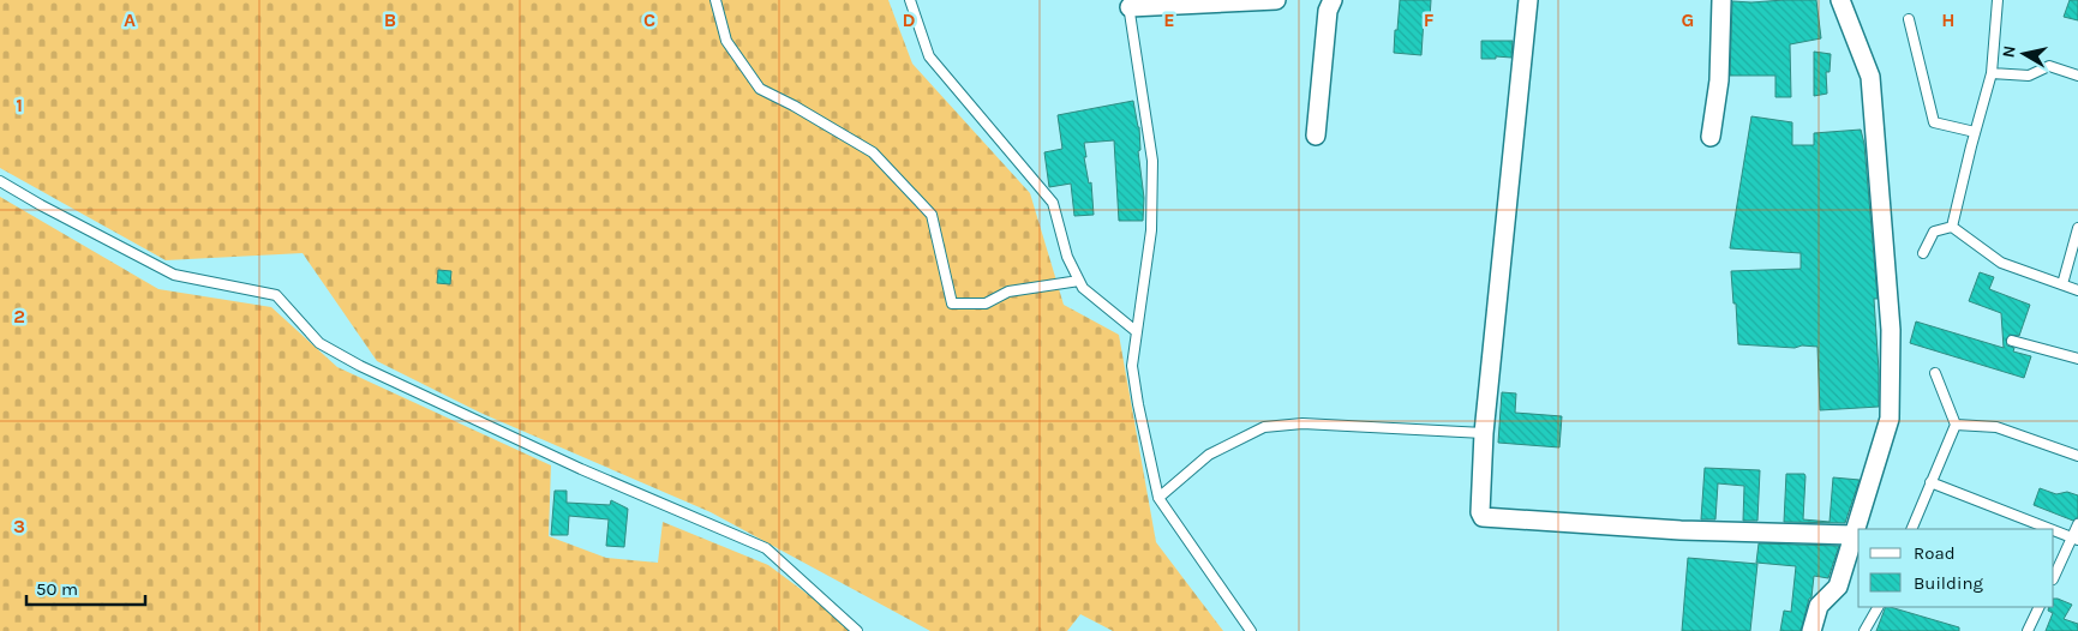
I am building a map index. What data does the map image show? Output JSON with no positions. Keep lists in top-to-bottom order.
{
  "legend": ["Road", "Building"],
  "scale_bar": "50 m",
  "north": "left",
  "grid": {
    "columns": [
      "A",
      "B",
      "C",
      "D",
      "E",
      "F",
      "G",
      "H"
    ],
    "rows": ["1", "2", "3"]
  }
}
